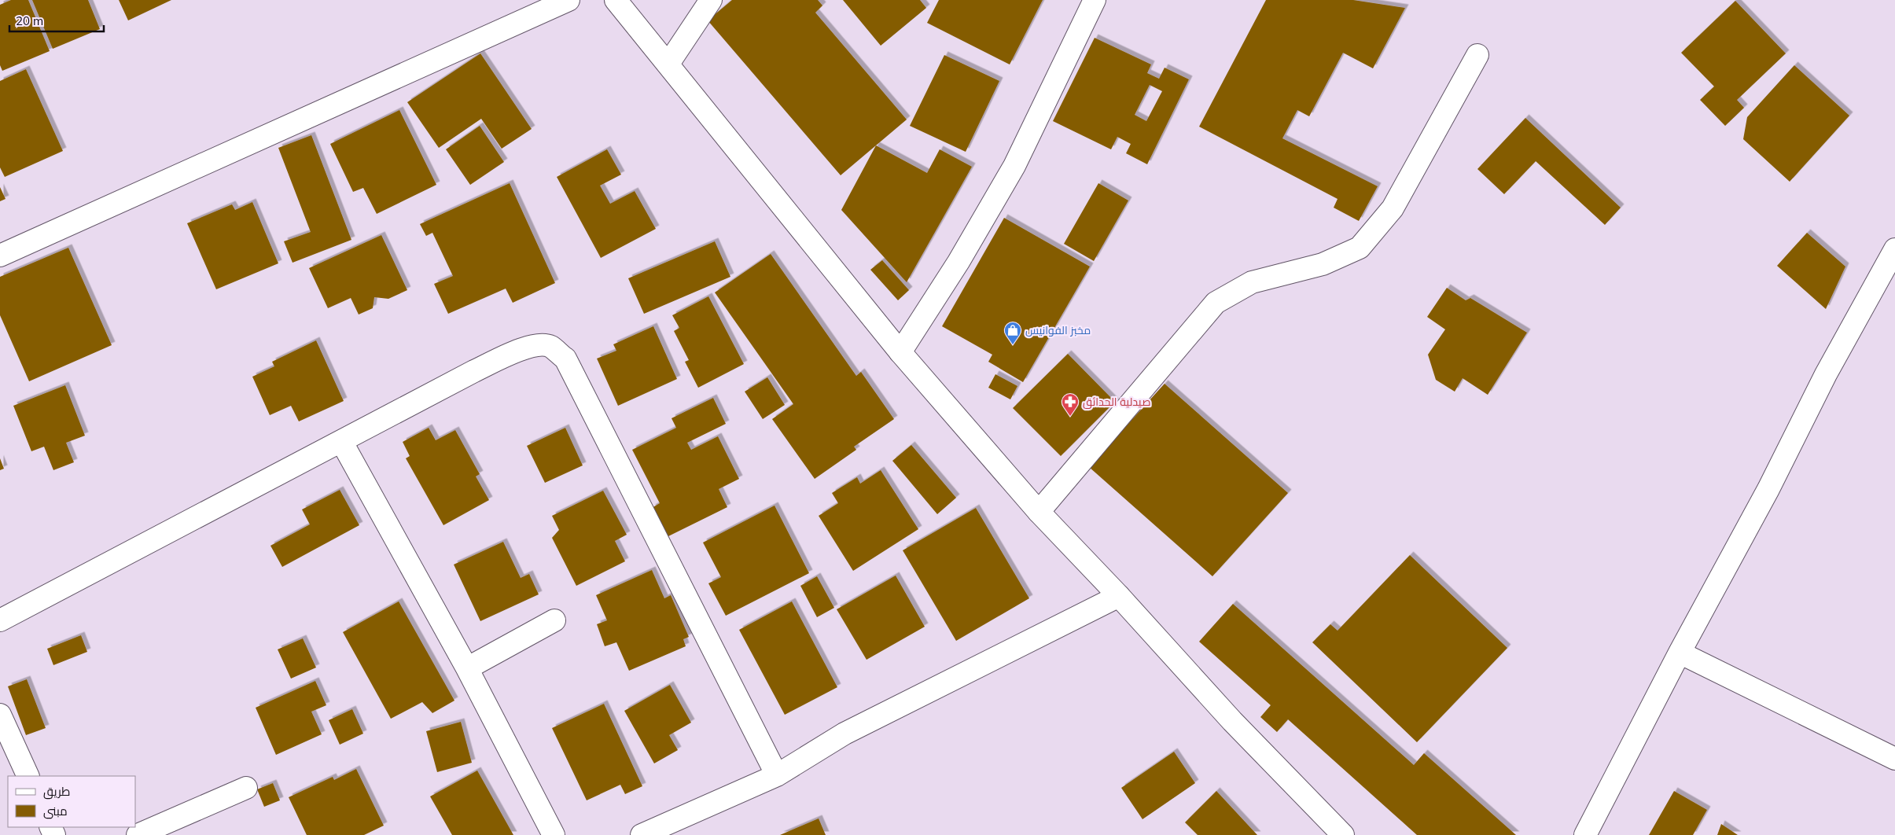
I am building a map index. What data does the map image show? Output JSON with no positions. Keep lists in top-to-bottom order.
{
  "places": {
    "shop": ["مخبز الفوانيس"],
    "pharmacy": ["صيدلية الحدائق"]
  },
  "legend": ["طريق", "مبنى"],
  "scale_bar": "20 m"
}
